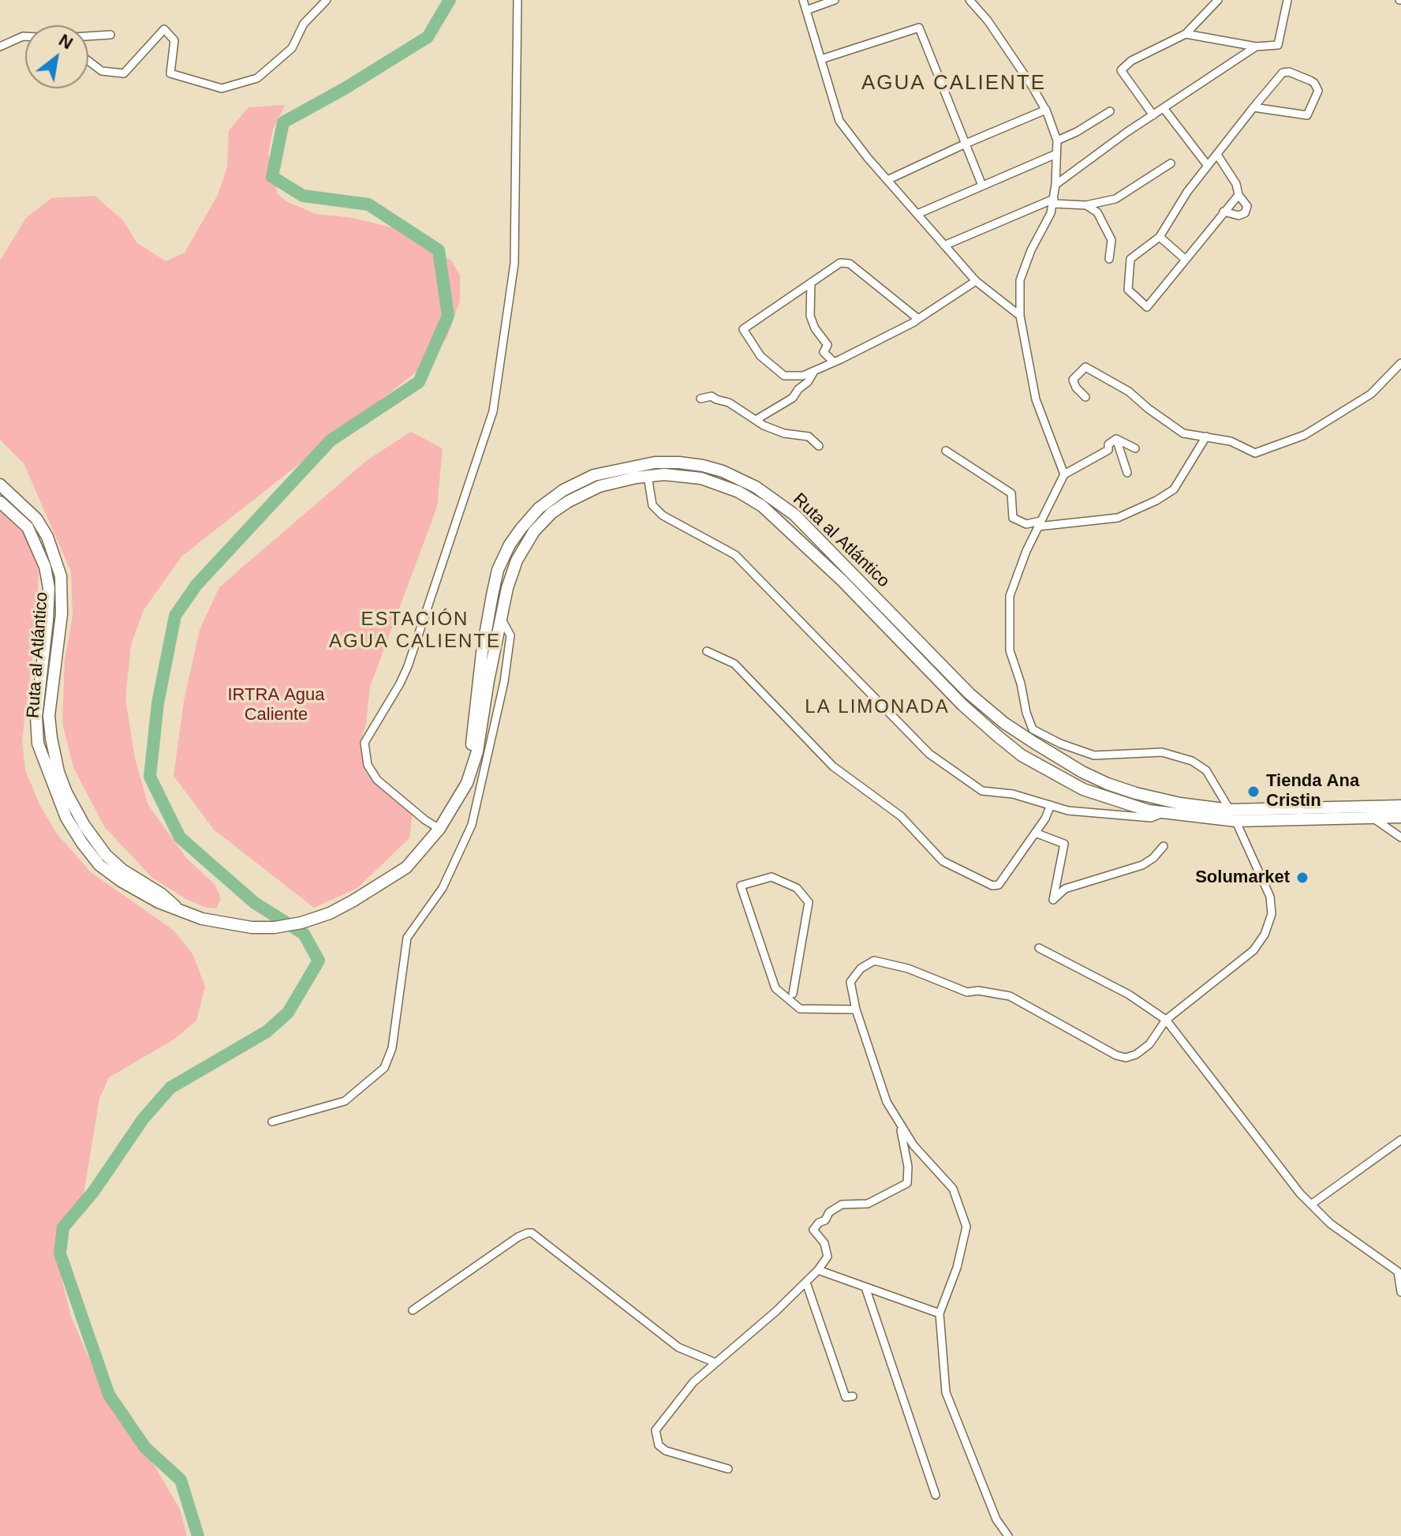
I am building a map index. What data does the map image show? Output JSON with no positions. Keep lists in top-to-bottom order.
{
  "streets": {
    "highway": ["Ruta al Atlántico"]
  },
  "districts": ["AGUA CALIENTE", "ESTACIÓN AGUA CALIENTE", "LA LIMONADA"],
  "parks": ["IRTRA Agua Caliente"],
  "places": ["Tienda Ana Cristin", "Solumarket"],
  "north": "top right"
}
